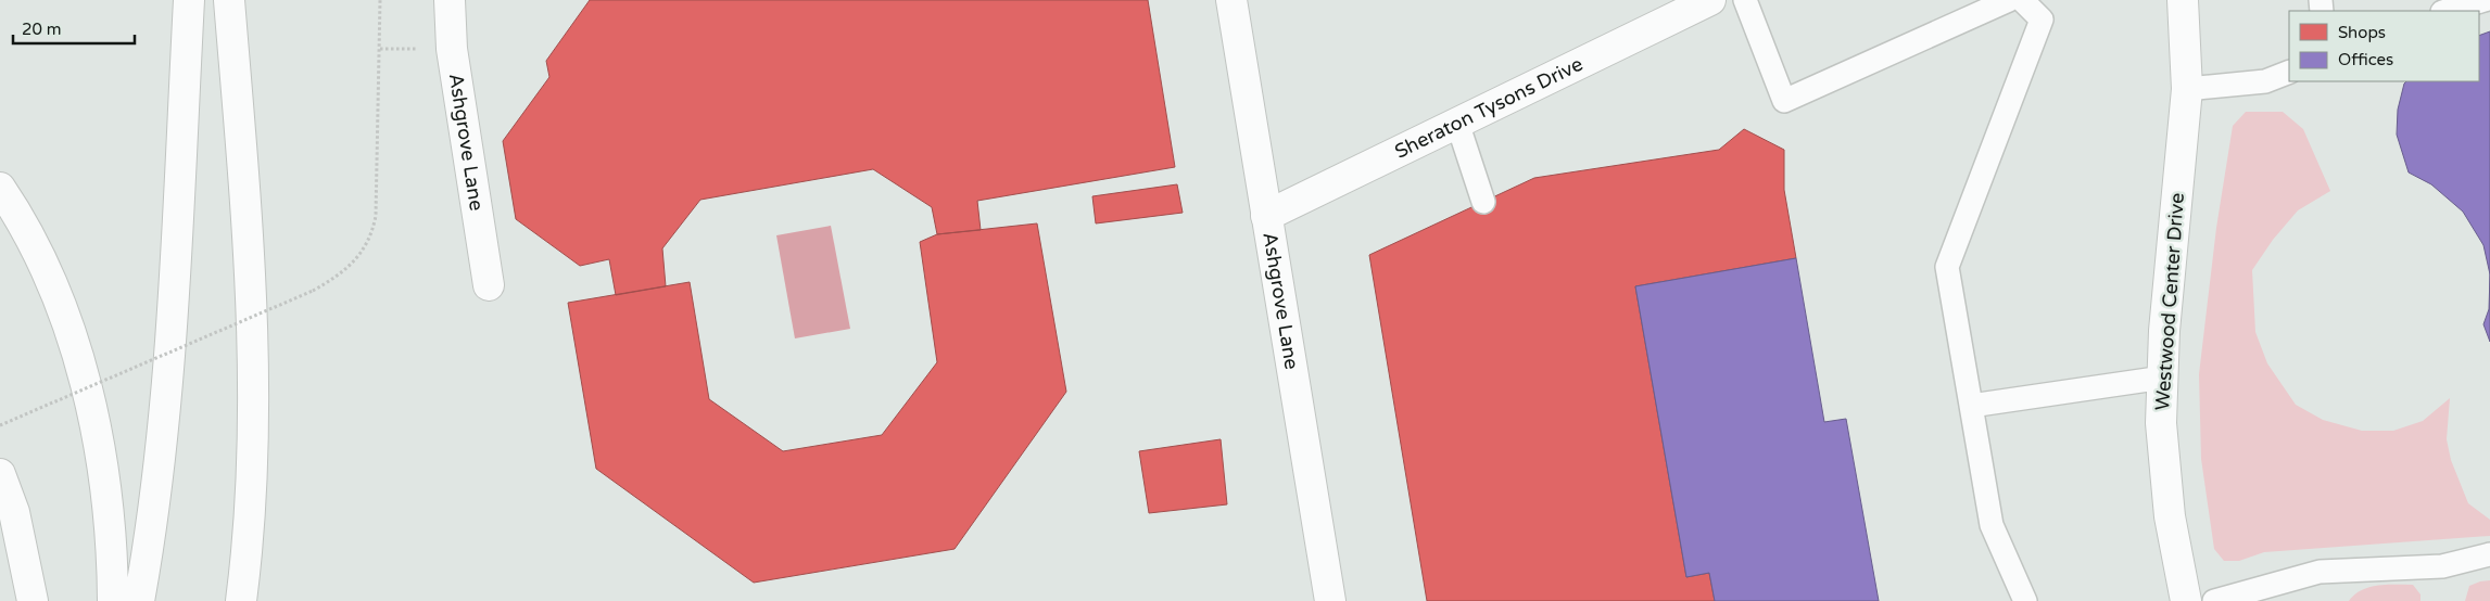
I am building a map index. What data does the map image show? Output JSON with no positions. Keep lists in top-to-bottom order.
{
  "streets": {
    "main road": ["Sheraton Tysons Drive", "Ashgrove Lane", "Westwood Center Drive"]
  },
  "crossings": [
    ["Sheraton Tysons Drive", "Ashgrove Lane"]
  ],
  "legend": ["Shops", "Offices"],
  "scale_bar": "20 m"
}
